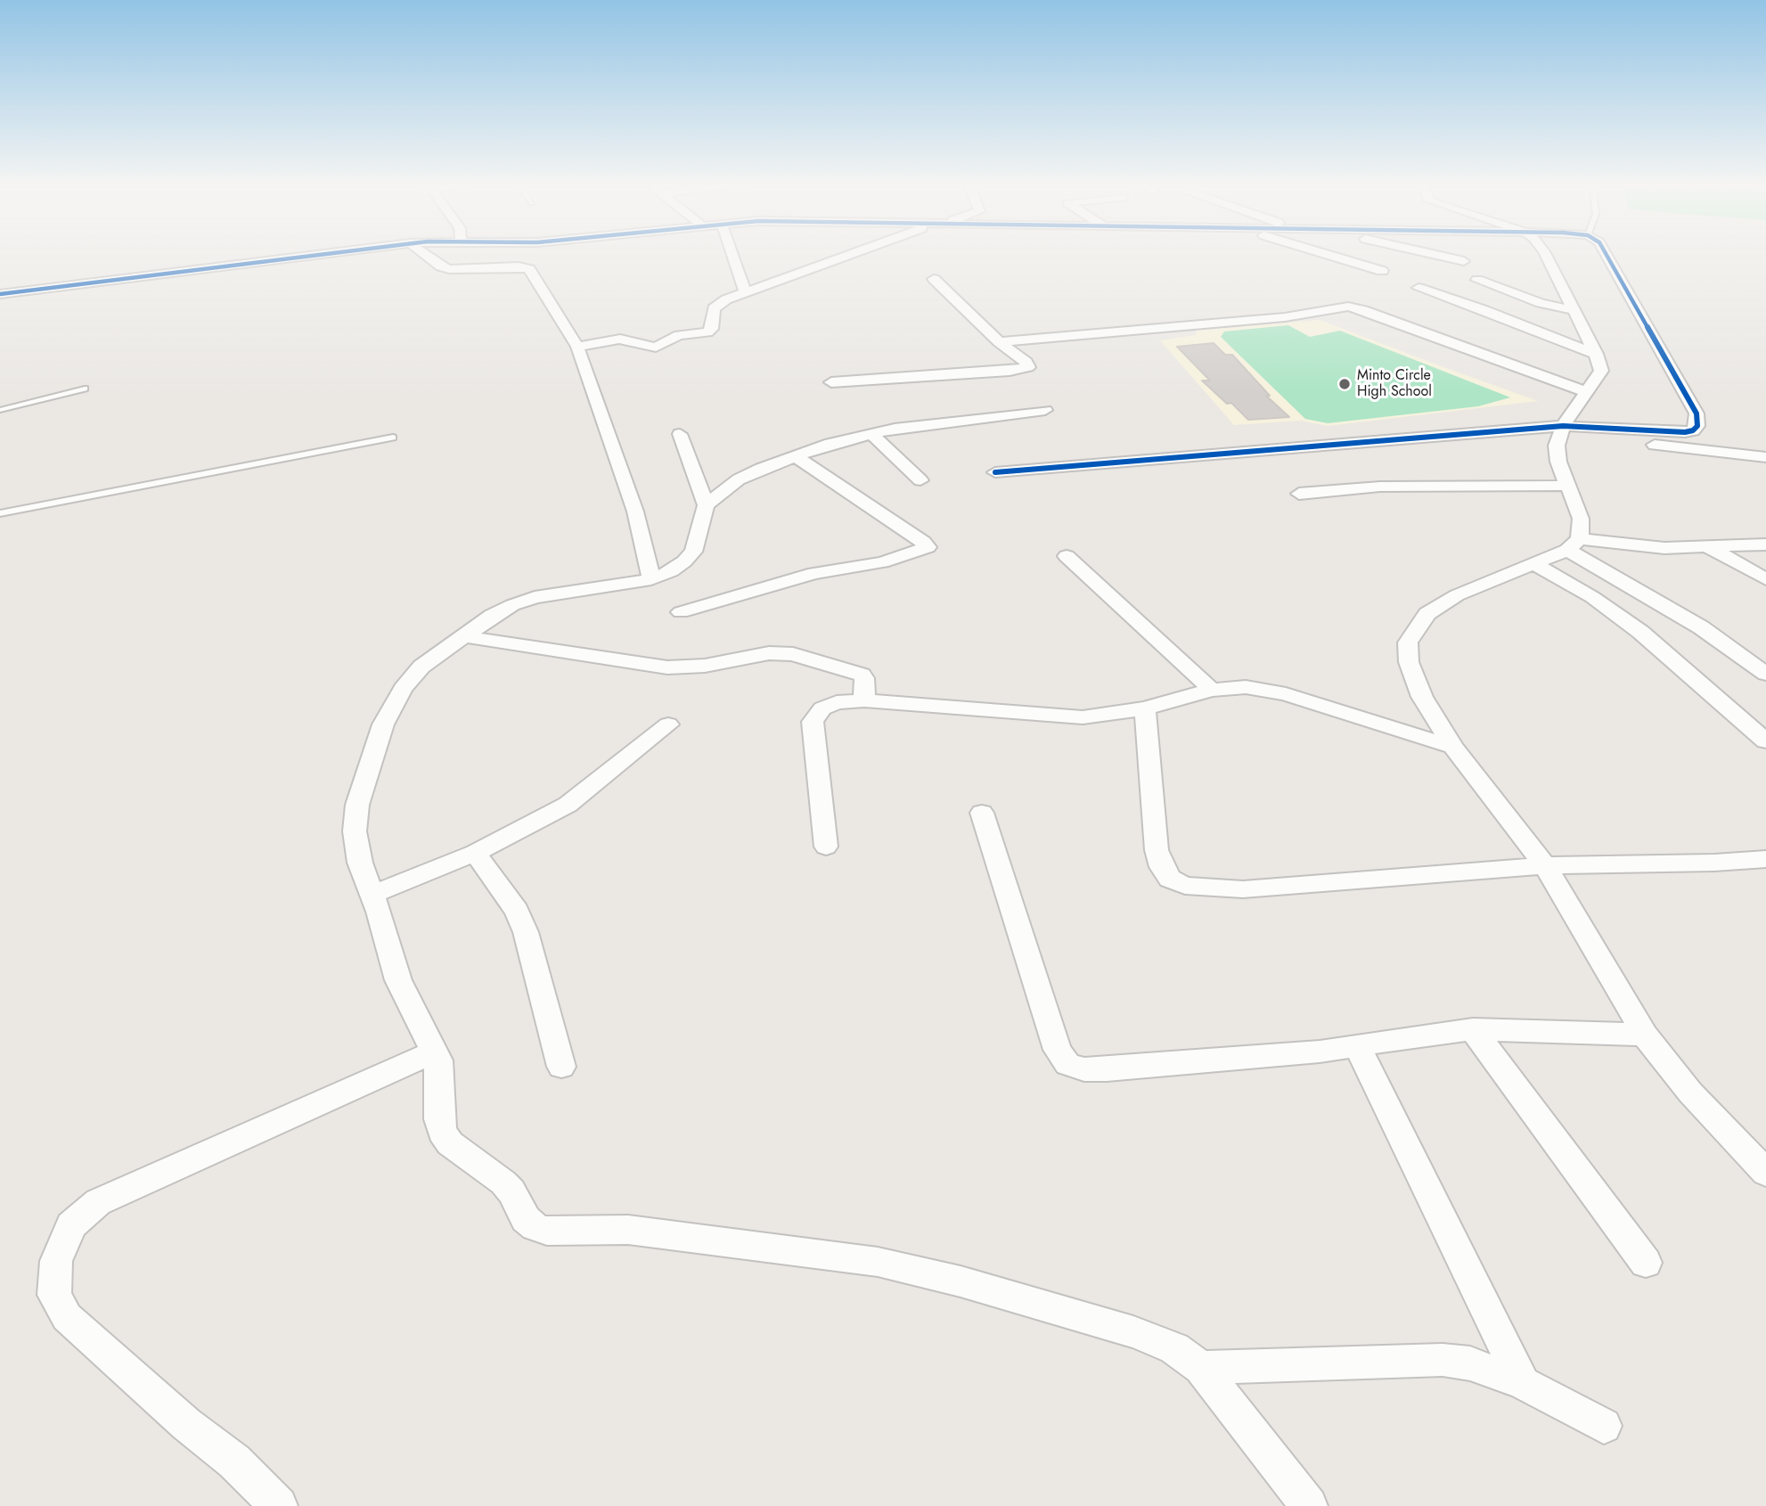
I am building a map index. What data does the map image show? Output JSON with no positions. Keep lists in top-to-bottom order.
{
  "places": ["Minto Circle High School"]
}
